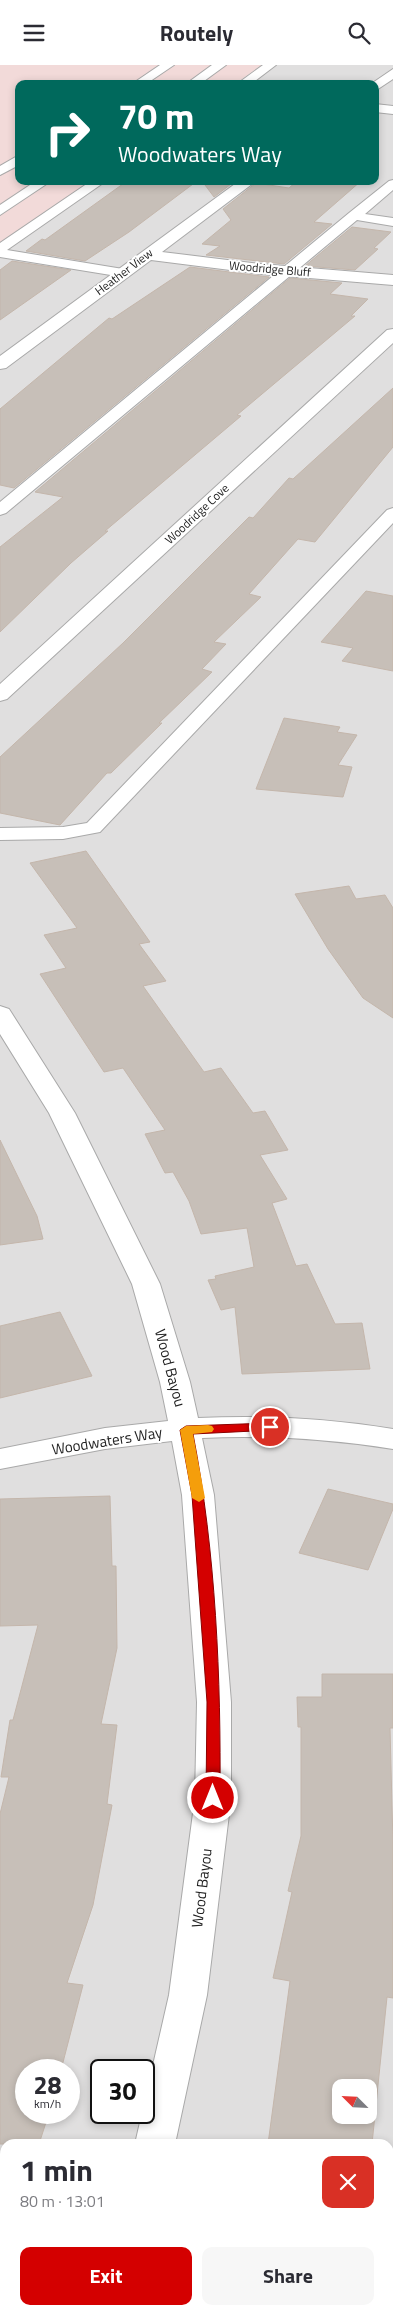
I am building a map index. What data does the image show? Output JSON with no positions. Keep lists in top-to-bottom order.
{
  "streets": {
    "street": [
      "Woodridge Bluff",
      "Heather View",
      "Woodridge Cove",
      "Wood Bayou",
      "Woodwaters Way"
    ]
  },
  "crossings": [
    ["Woodridge Bluff", "Heather View"],
    ["Wood Bayou", "Woodwaters Way"]
  ],
  "north": "top left",
  "page": {
    "header": "Routely",
    "turn": ["70 m", "Woodwaters Way"],
    "speed": "28 km/h",
    "limit": "30",
    "heading": ["1 min", "80 m · 13:01"],
    "buttons": ["Exit", "Share"]
  }
}
